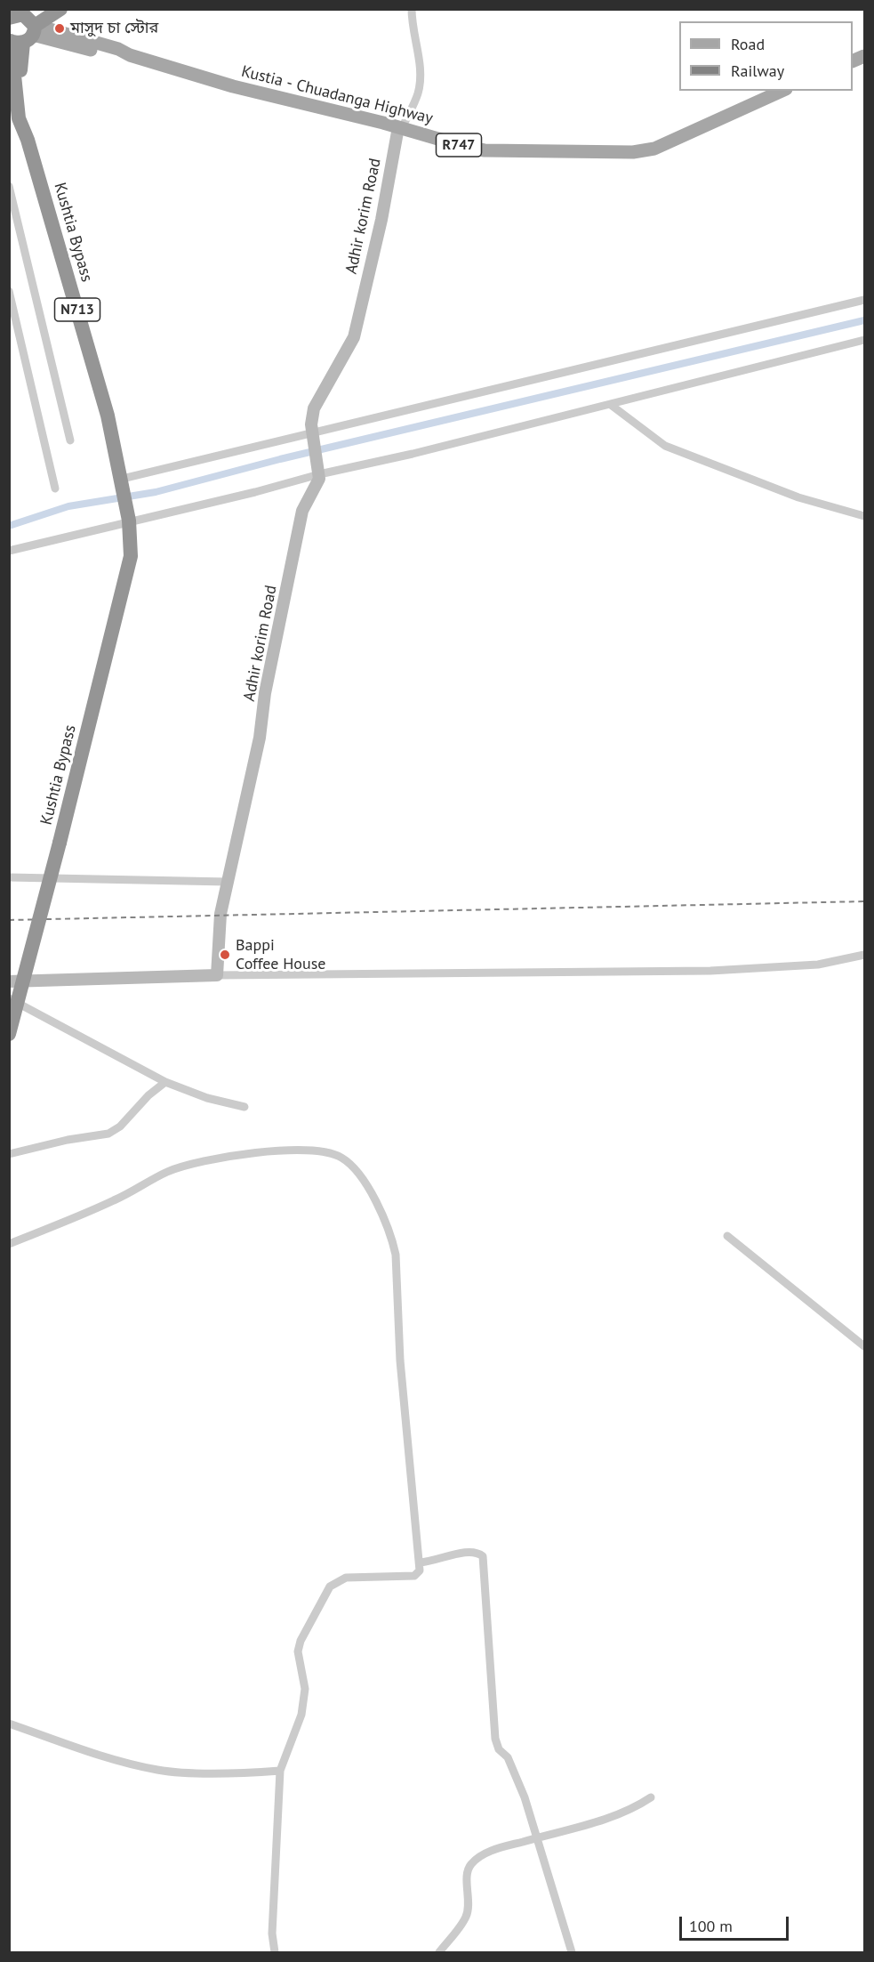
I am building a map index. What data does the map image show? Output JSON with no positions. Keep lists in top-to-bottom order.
{
  "streets": {
    "highway": ["Kushtia Bypass", "N713"],
    "main road": ["Kustia - Chuadanga Highway", "R747", "Adhir korim Road"]
  },
  "crossings": [
    ["Kustia - Chuadanga Highway", "Adhir korim Road"],
    ["Kustia - Chuadanga Highway", "Kushtia Bypass"]
  ],
  "places": ["মাসুদ চা স্টোর", "Bappi Coffee House"],
  "legend": ["Road", "Railway"],
  "scale_bar": "100 m"
}
